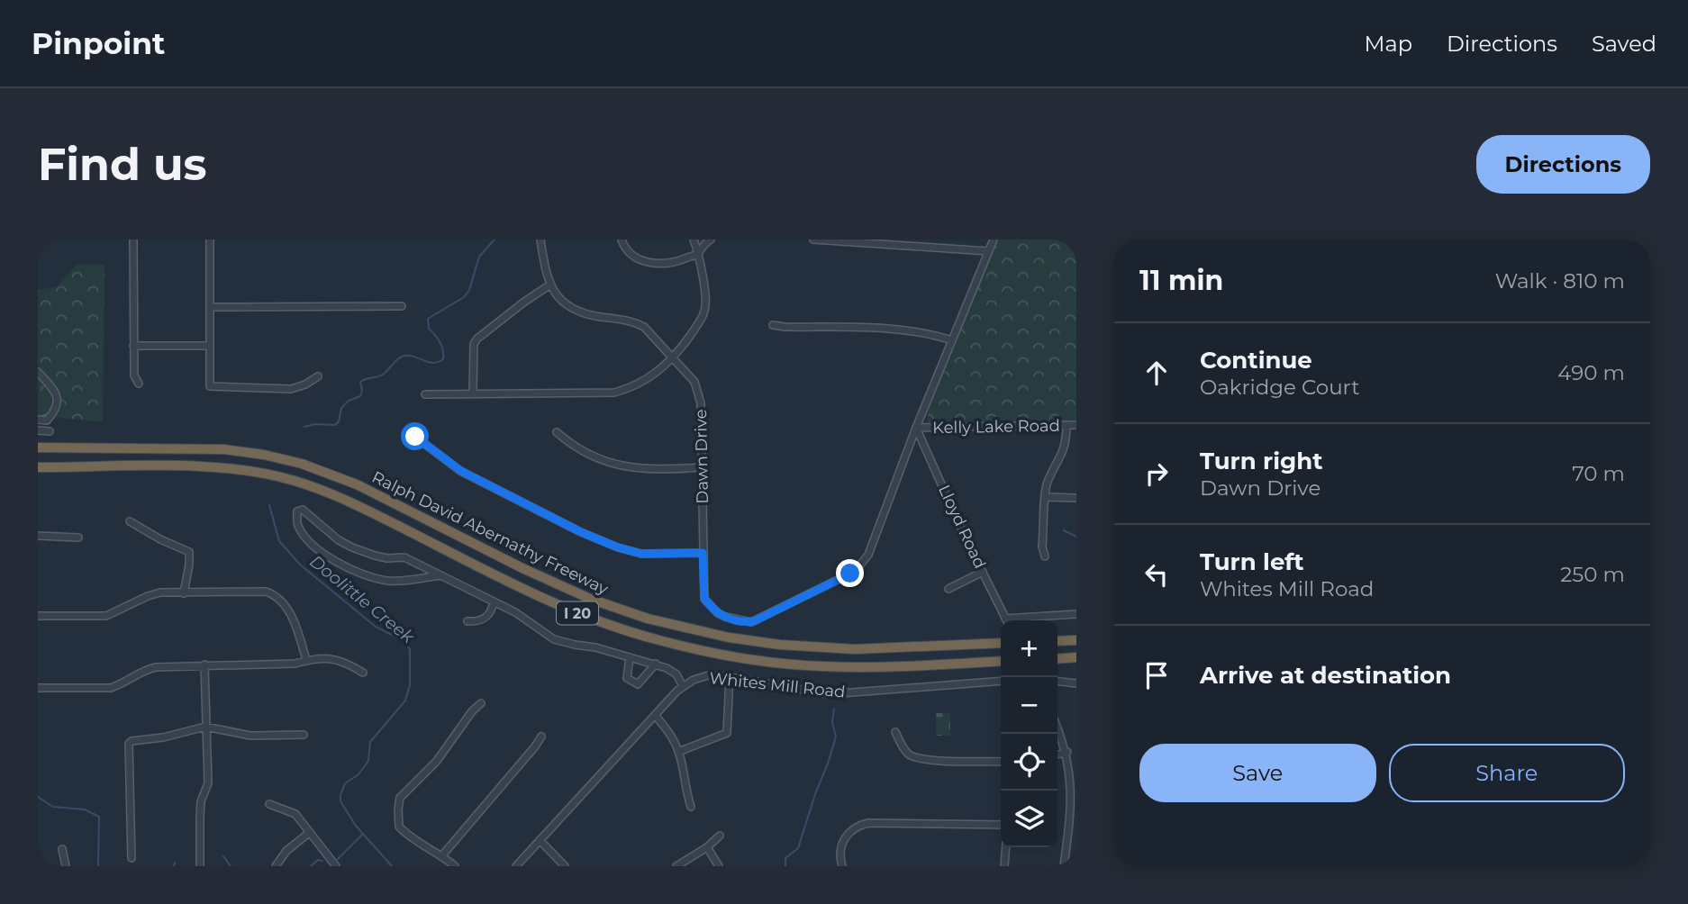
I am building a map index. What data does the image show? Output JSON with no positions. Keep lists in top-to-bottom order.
{
  "streets": {
    "highway": ["Ralph David Abernathy Freeway", "I 20"],
    "street": [
      "Kelly Lake Road",
      "Dawn Drive",
      "Lloyd Road",
      "Whites Mill Road"
    ]
  },
  "crossings": [
    ["Kelly Lake Road", "Dawn Drive"],
    ["Kelly Lake Road", "Lloyd Road"],
    ["Dawn Drive", "Lloyd Road"]
  ],
  "water": ["Doolittle Creek"],
  "page": {
    "header": "Pinpoint",
    "nav": ["Map", "Directions", "Saved"],
    "buttons": [
      "Directions",
      ["Save", "Share"]
    ],
    "title": "Find us",
    "heading": ["11 min", "Walk · 810 m"],
    "list": [
      ["Continue", "Oakridge Court", "490 m"],
      ["Turn right", "Dawn Drive", "70 m"],
      ["Turn left", "Whites Mill Road", "250 m"],
      "Arrive at destination"
    ],
    "map_buttons": ["+", "−"]
  }
}
